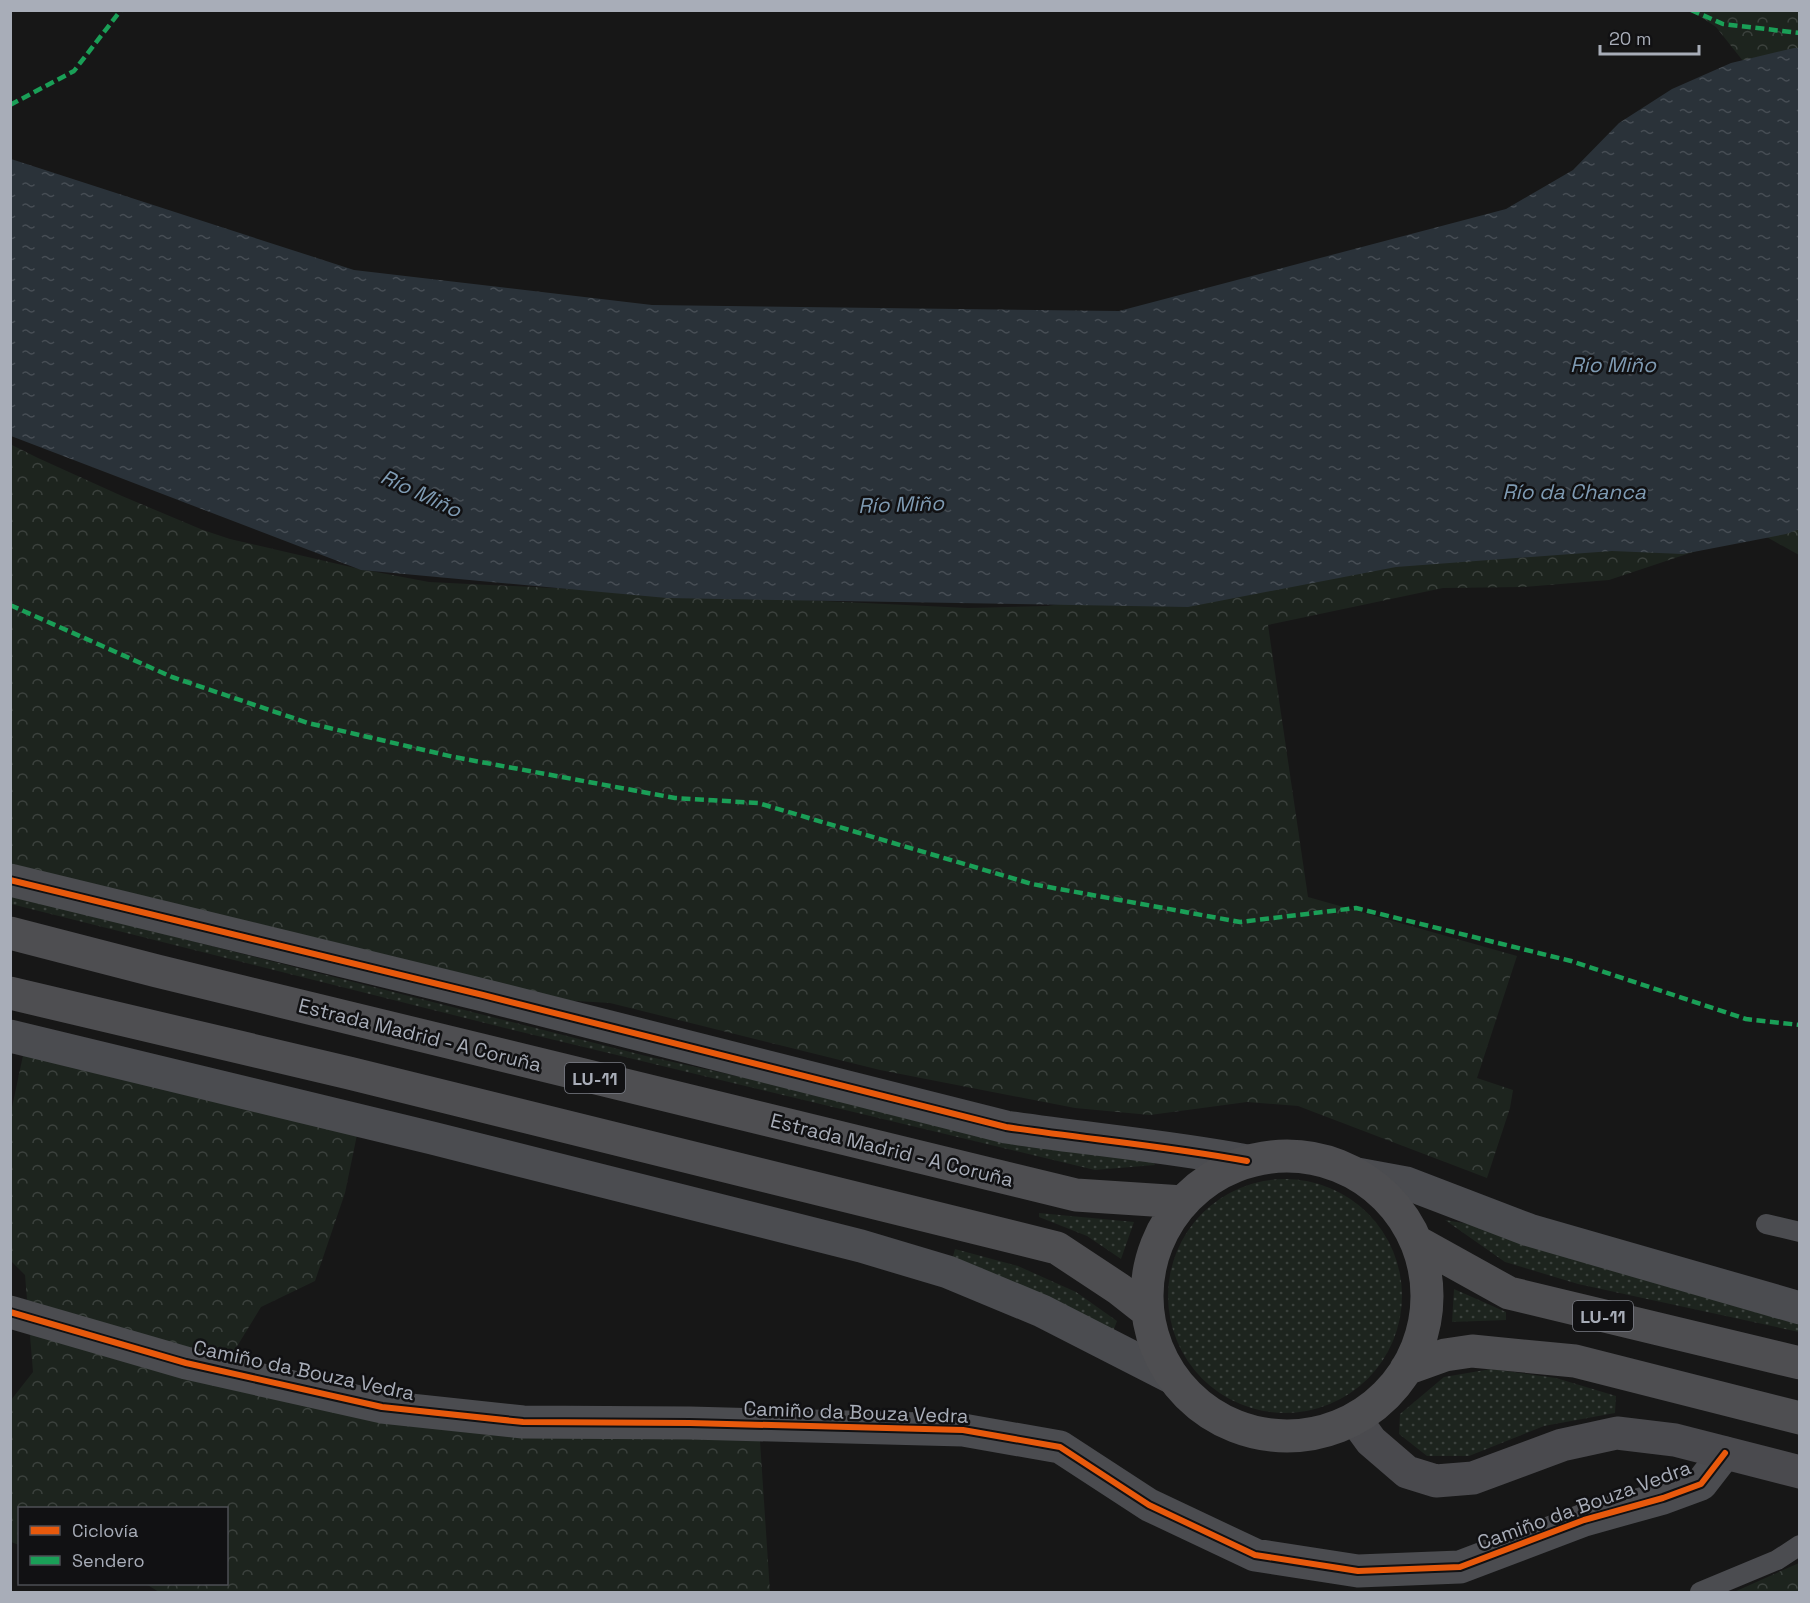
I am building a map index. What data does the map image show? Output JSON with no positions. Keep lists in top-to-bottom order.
{
  "streets": {
    "highway": ["Estrada Madrid - A Coruña", "LU-11"],
    "street": ["Camiño da Bouza Vedra"]
  },
  "crossings": [
    ["Estrada Madrid - A Coruña", "LU-11"]
  ],
  "water": ["Río Miño", "Río da Chanca"],
  "legend": ["Ciclovía", "Sendero"],
  "scale_bar": "20 m"
}
